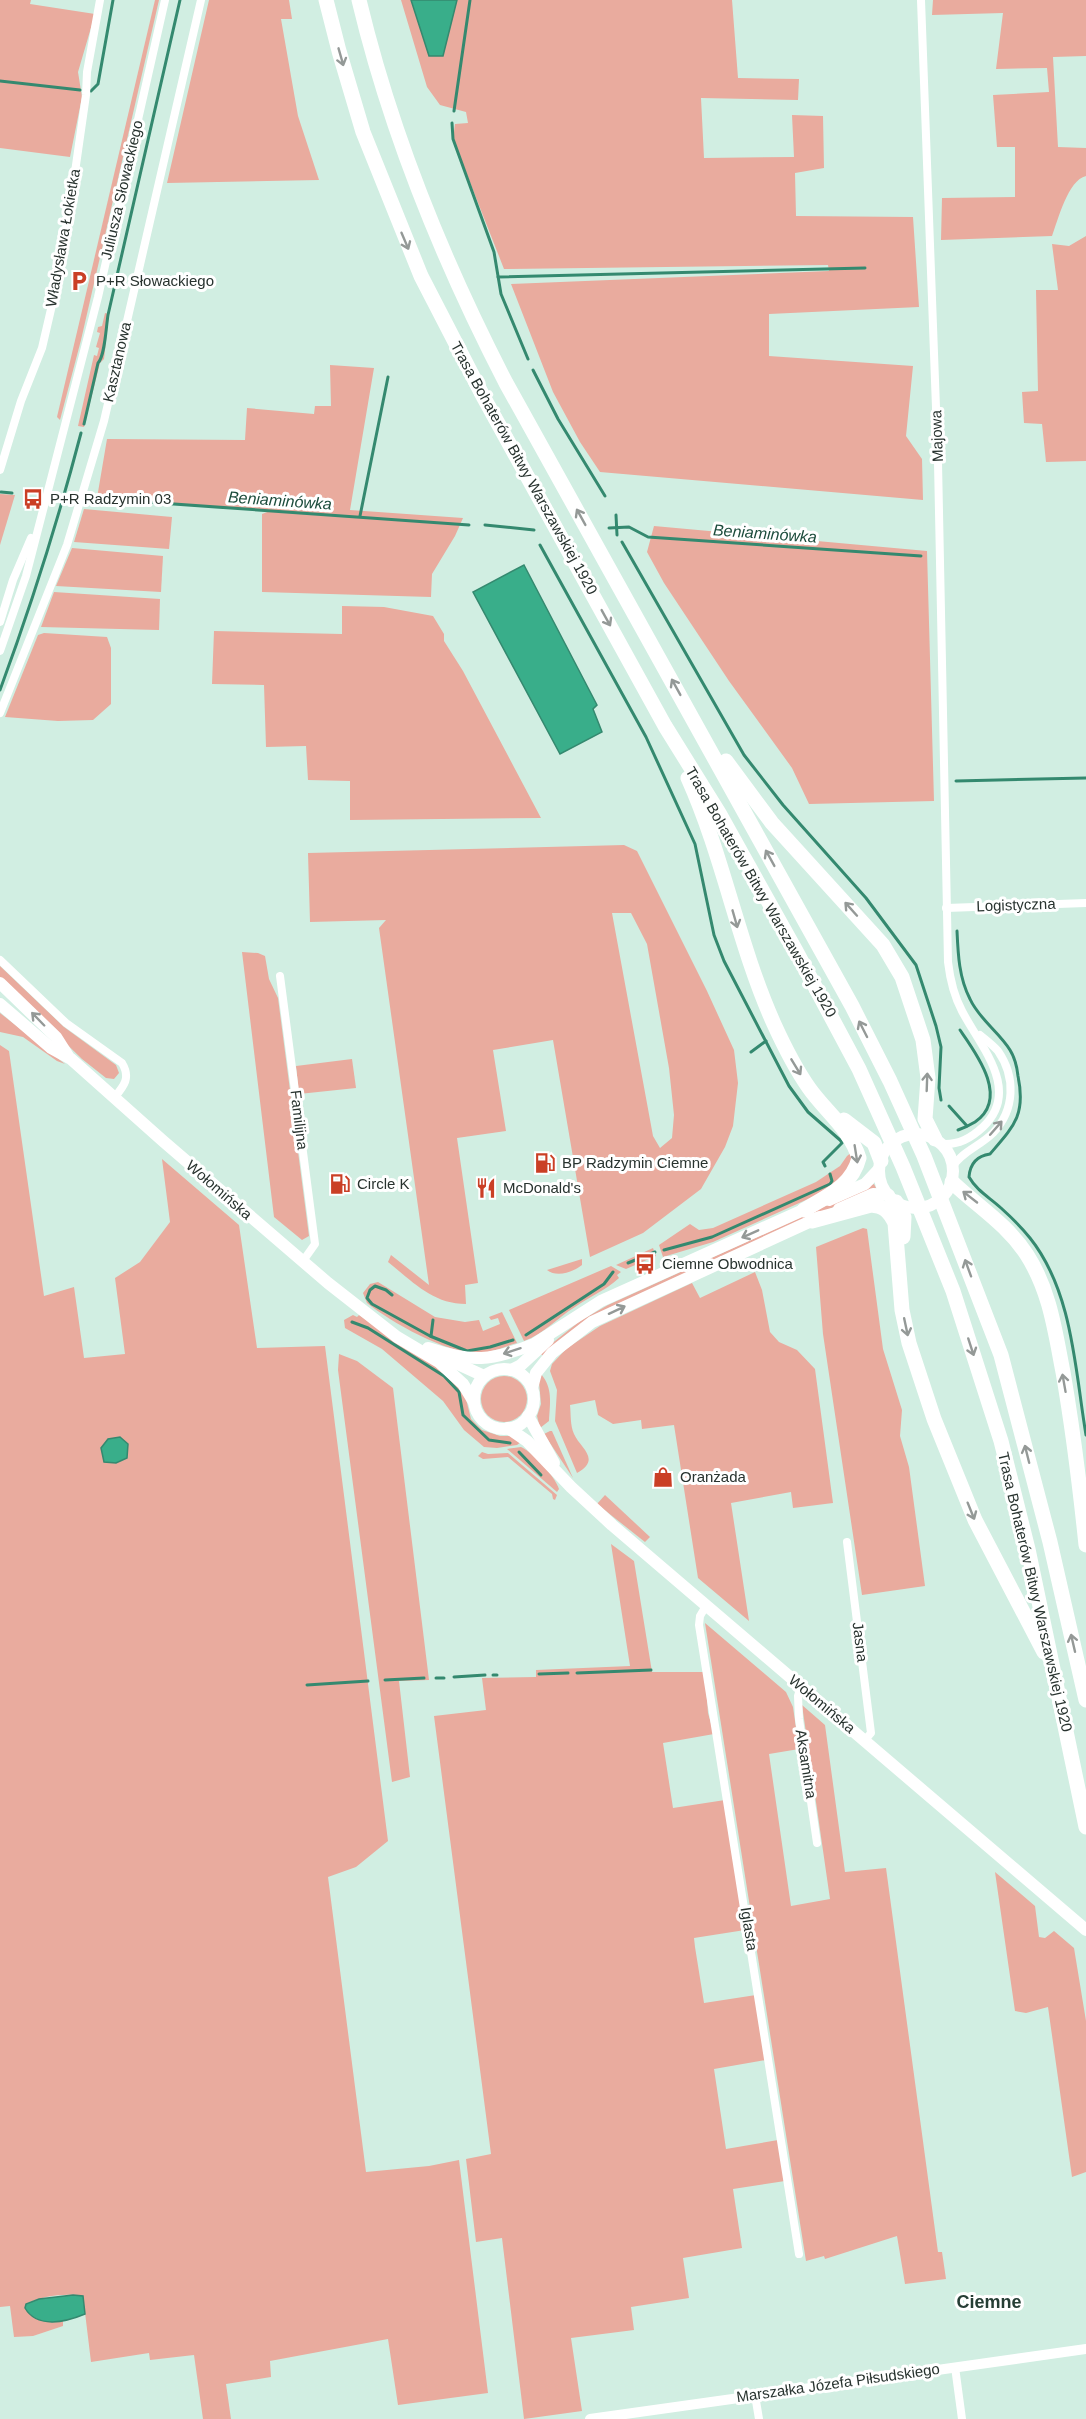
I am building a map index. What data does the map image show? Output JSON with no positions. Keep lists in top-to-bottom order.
{
  "streets": {
    "highway": ["Trasa Bohaterów Bitwy Warszawskiej 1920"],
    "main road": ["Wołomińska"],
    "street": [
      "Juliusza Słowackiego",
      "Władysława Łokietka",
      "Kasztanowa",
      "Majowa",
      "Logistyczna",
      "Familijna",
      "Jasna",
      "Aksamitna",
      "Iglasta",
      "Marszałka Józefa Piłsudskiego"
    ]
  },
  "crossings": [
    ["Majowa", "Logistyczna"],
    ["Familijna", "Wołomińska"],
    ["Wołomińska", "Jasna"],
    ["Wołomińska", "Aksamitna"],
    ["Wołomińska", "Iglasta"]
  ],
  "districts": ["Ciemne"],
  "water": ["Beniaminówka"],
  "places": {
    "parking": ["P+R Słowackiego"],
    "bus stop": ["P+R Radzymin 03", "Ciemne Obwodnica"],
    "fuel station": ["BP Radzymin Ciemne", "Circle K"],
    "restaurant": ["McDonald's"],
    "shop": ["Oranżada"]
  }
}
